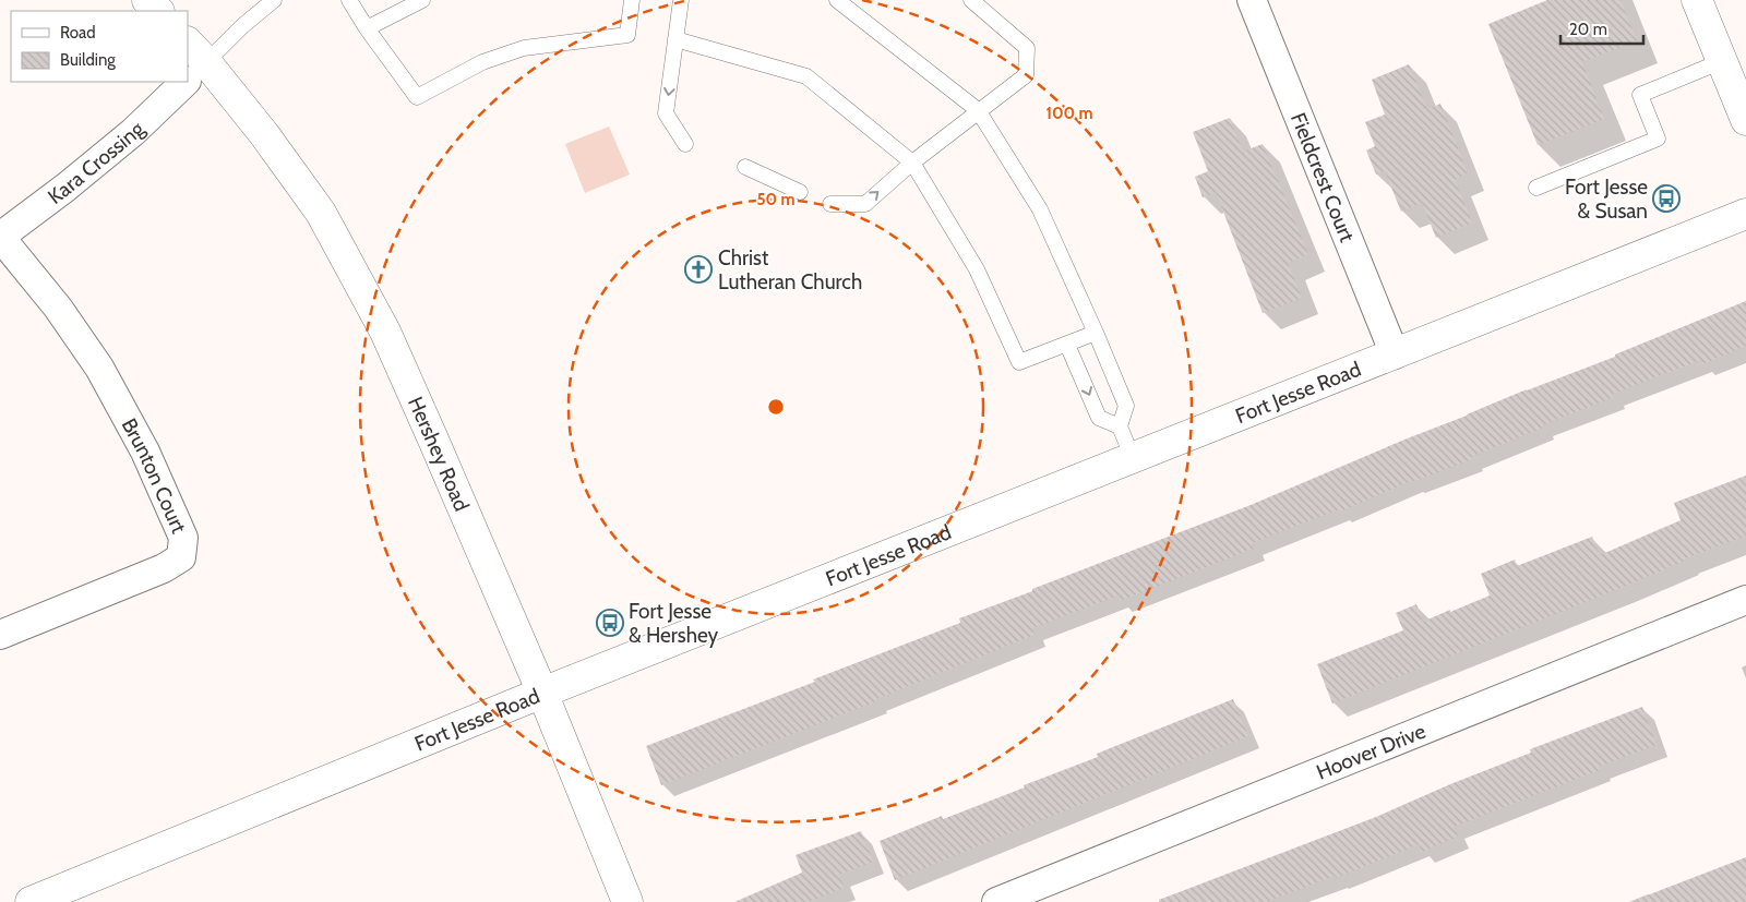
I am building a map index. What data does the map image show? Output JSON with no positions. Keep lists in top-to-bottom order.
{
  "streets": {
    "main road": ["Fort Jesse Road", "Hershey Road"],
    "street": [
      "Kara Crossing",
      "Fieldcrest Court",
      "Brunton Court",
      "Hoover Drive"
    ]
  },
  "crossings": [
    ["Kara Crossing", "Brunton Court"],
    ["Fieldcrest Court", "Fort Jesse Road"],
    ["Fort Jesse Road", "Hershey Road"]
  ],
  "places": {
    "bus stop": ["Fort Jesse & Susan", "Fort Jesse & Hershey"],
    "church": ["Christ Lutheran Church"]
  },
  "legend": ["Road", "Building"],
  "scale_bar": "20 m",
  "rings": ["100 m", "50 m"]
}
